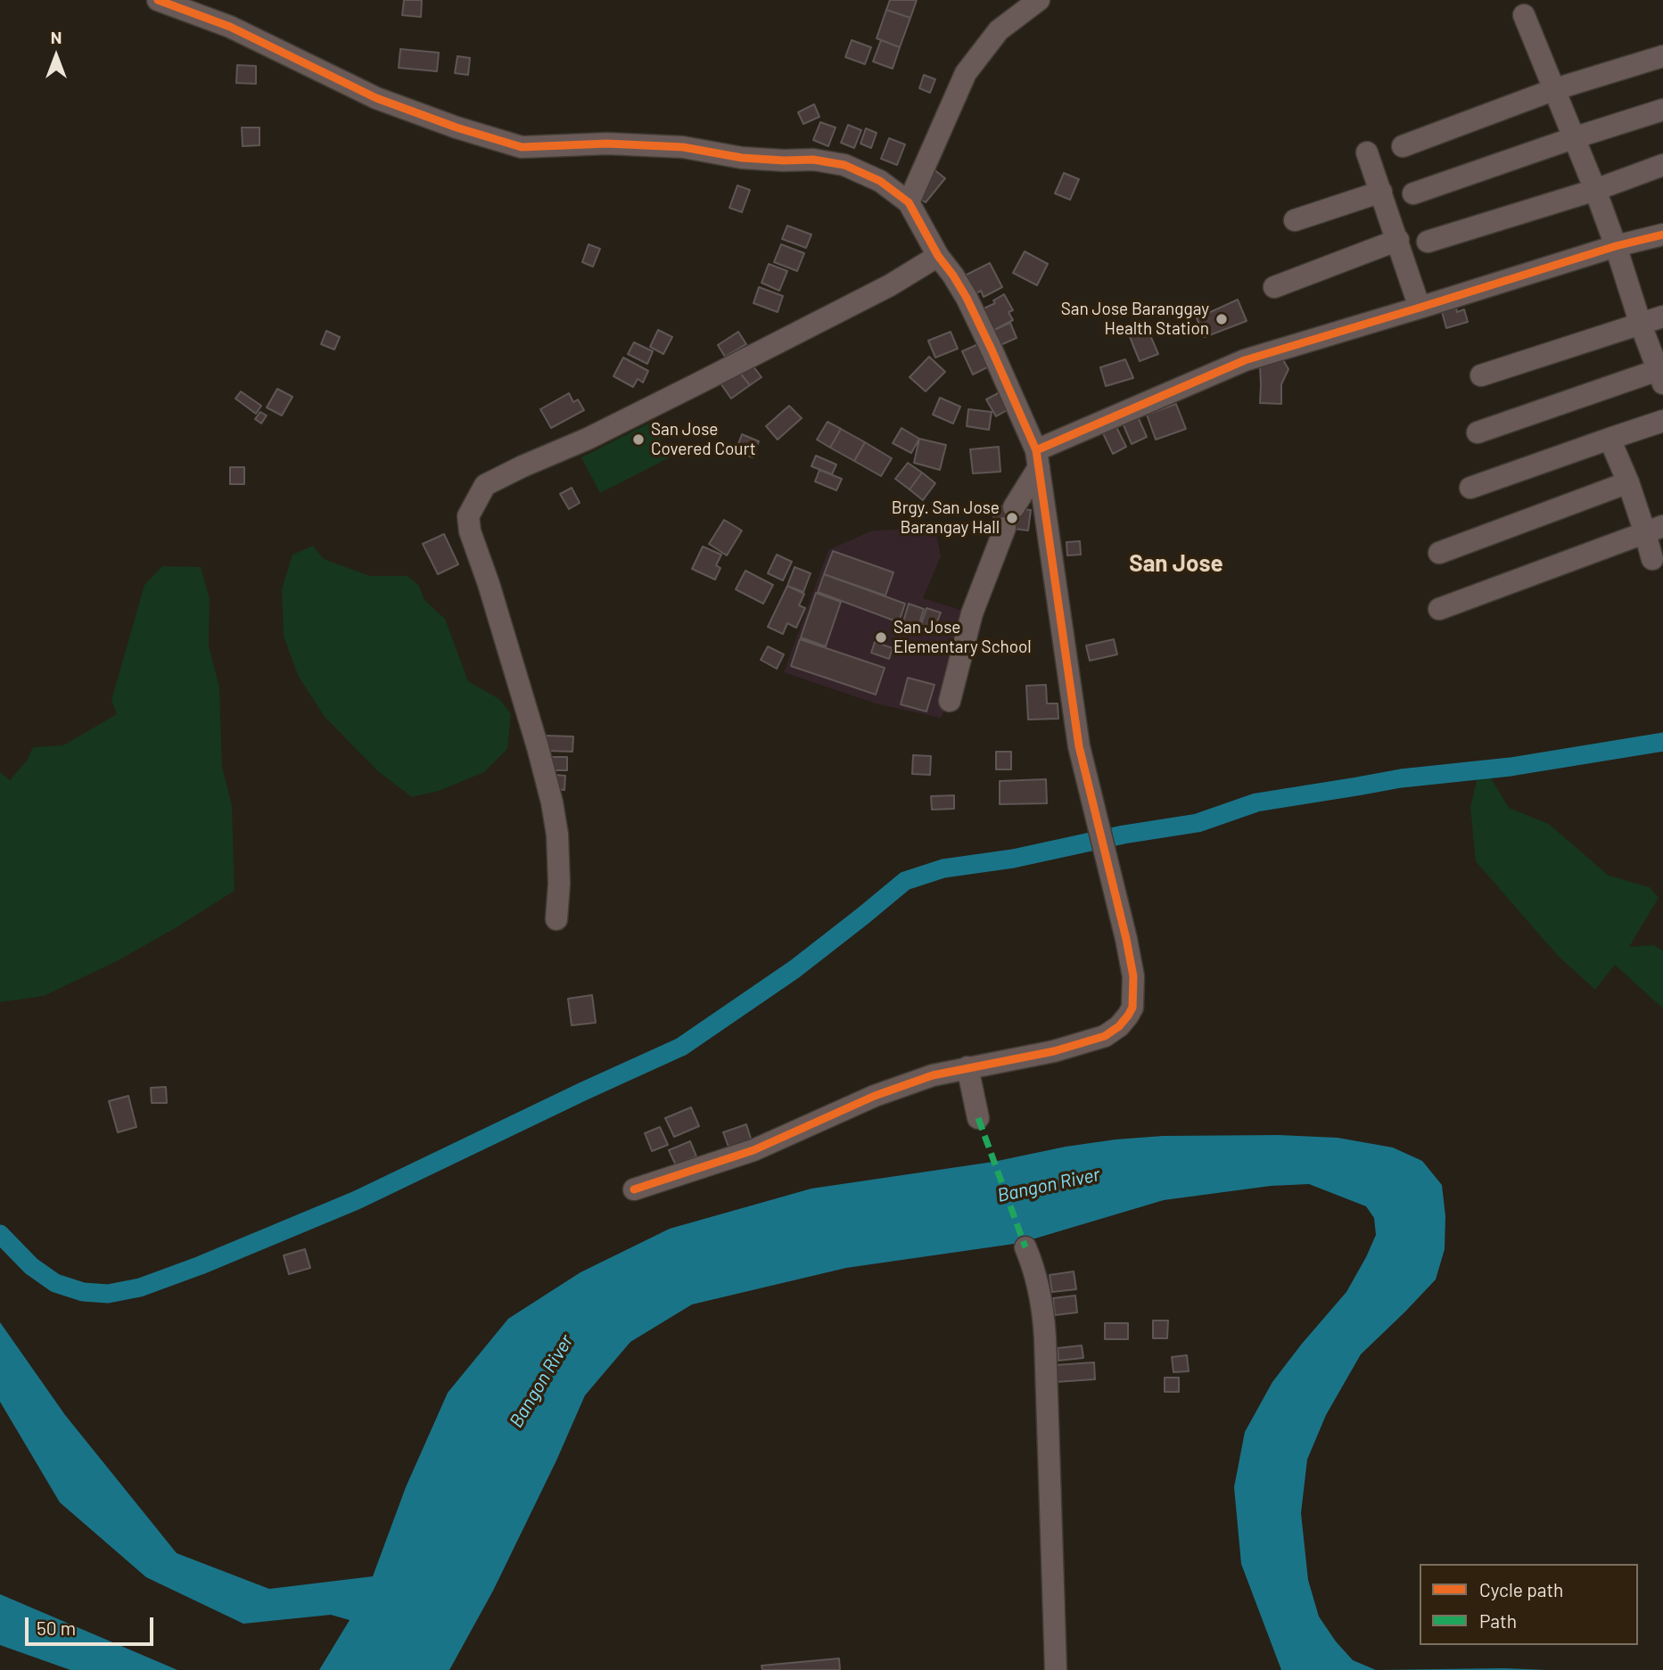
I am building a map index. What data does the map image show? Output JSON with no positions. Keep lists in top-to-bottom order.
{
  "districts": ["San Jose"],
  "water": ["Bangon River"],
  "places": [
    "San Jose Baranggay Health Station",
    "San Jose Covered Court",
    "Brgy. San Jose Barangay Hall",
    "San Jose Elementary School"
  ],
  "legend": ["Cycle path", "Path"],
  "scale_bar": "50 m",
  "north": "top"
}
